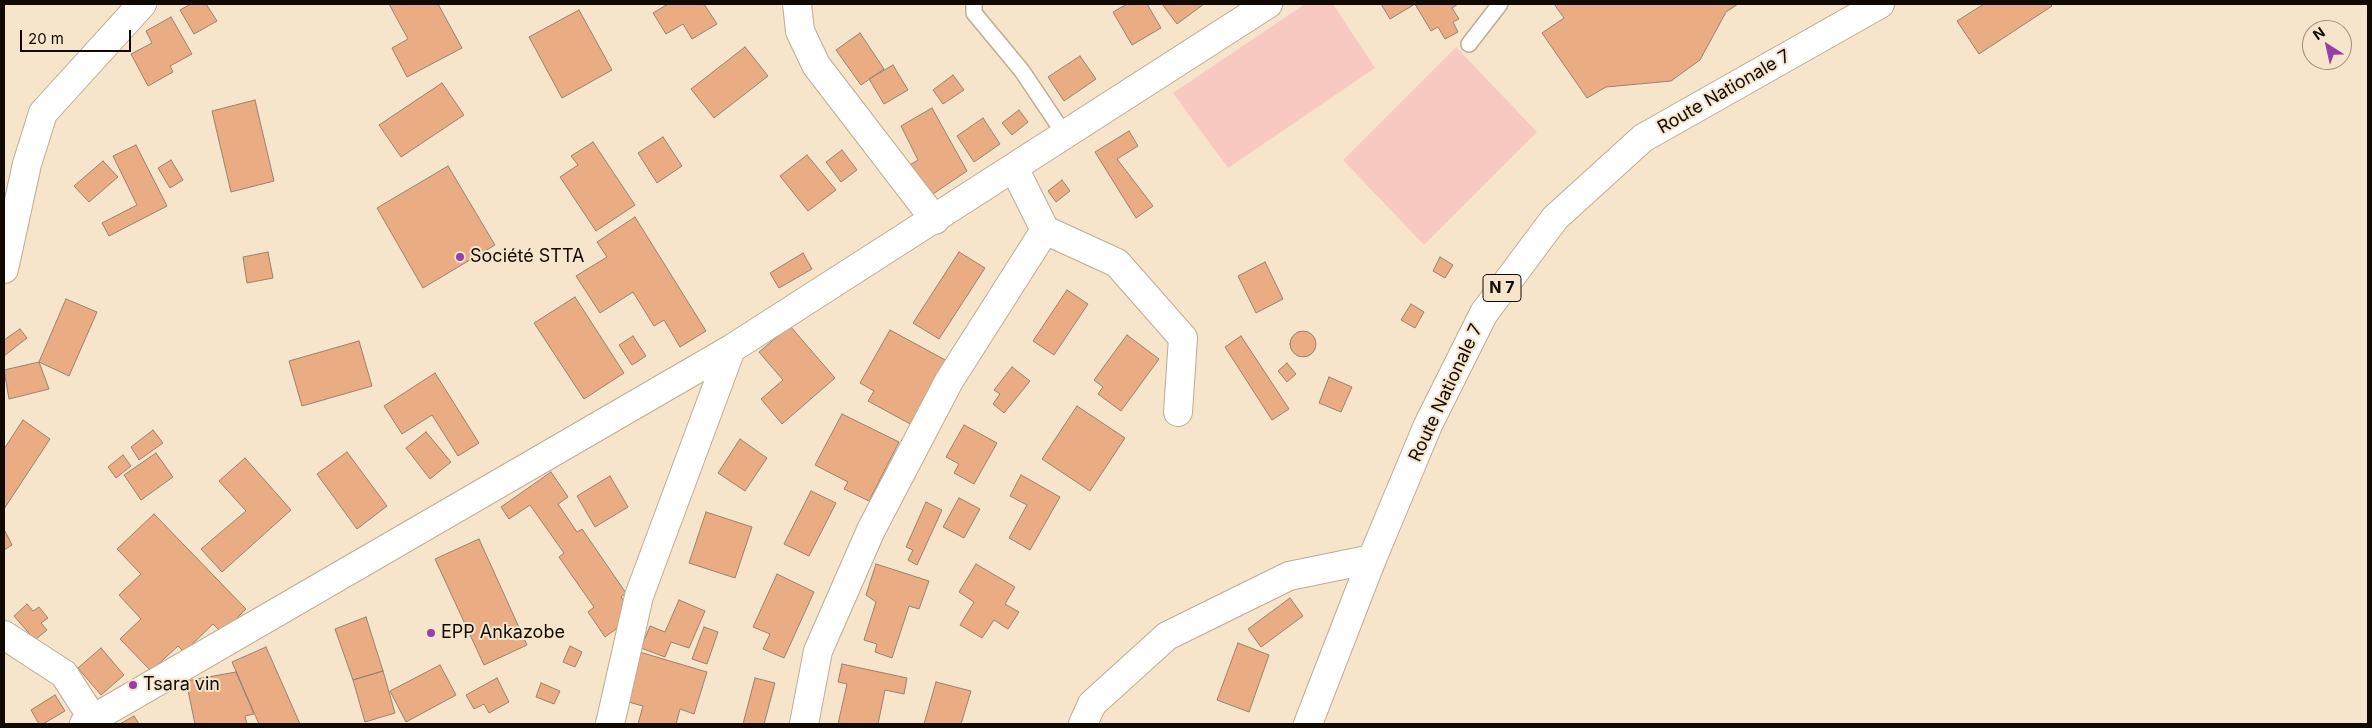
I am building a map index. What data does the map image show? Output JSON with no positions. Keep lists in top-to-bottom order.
{
  "streets": {
    "street": ["Route Nationale 7", "N 7"]
  },
  "places": ["Société STTA", "EPP Ankazobe", "Tsara vin"],
  "scale_bar": "20 m",
  "north": "top left"
}
